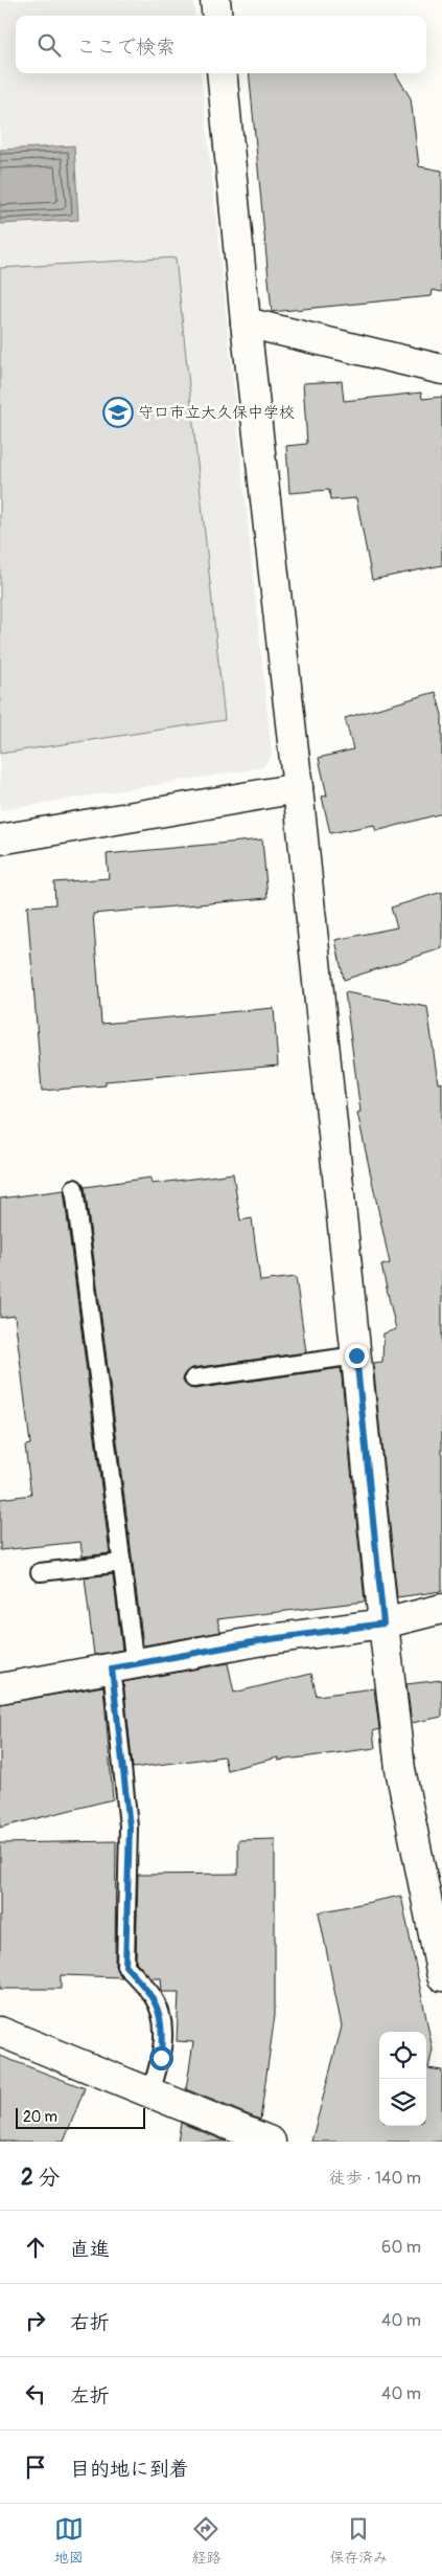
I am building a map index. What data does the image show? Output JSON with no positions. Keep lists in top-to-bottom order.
{
  "places": {
    "school or university": ["守口市立大久保中学校"]
  },
  "scale_bar": "20 m",
  "page": {
    "search": "ここで検索",
    "scale": "20 m",
    "heading": ["2 分", "徒歩 · 140 m"],
    "list": [
      ["直進", "60 m"],
      ["右折", "40 m"],
      ["左折", "40 m"],
      "目的地に到着"
    ],
    "nav": ["地図", "経路", "保存済み"]
  }
}
